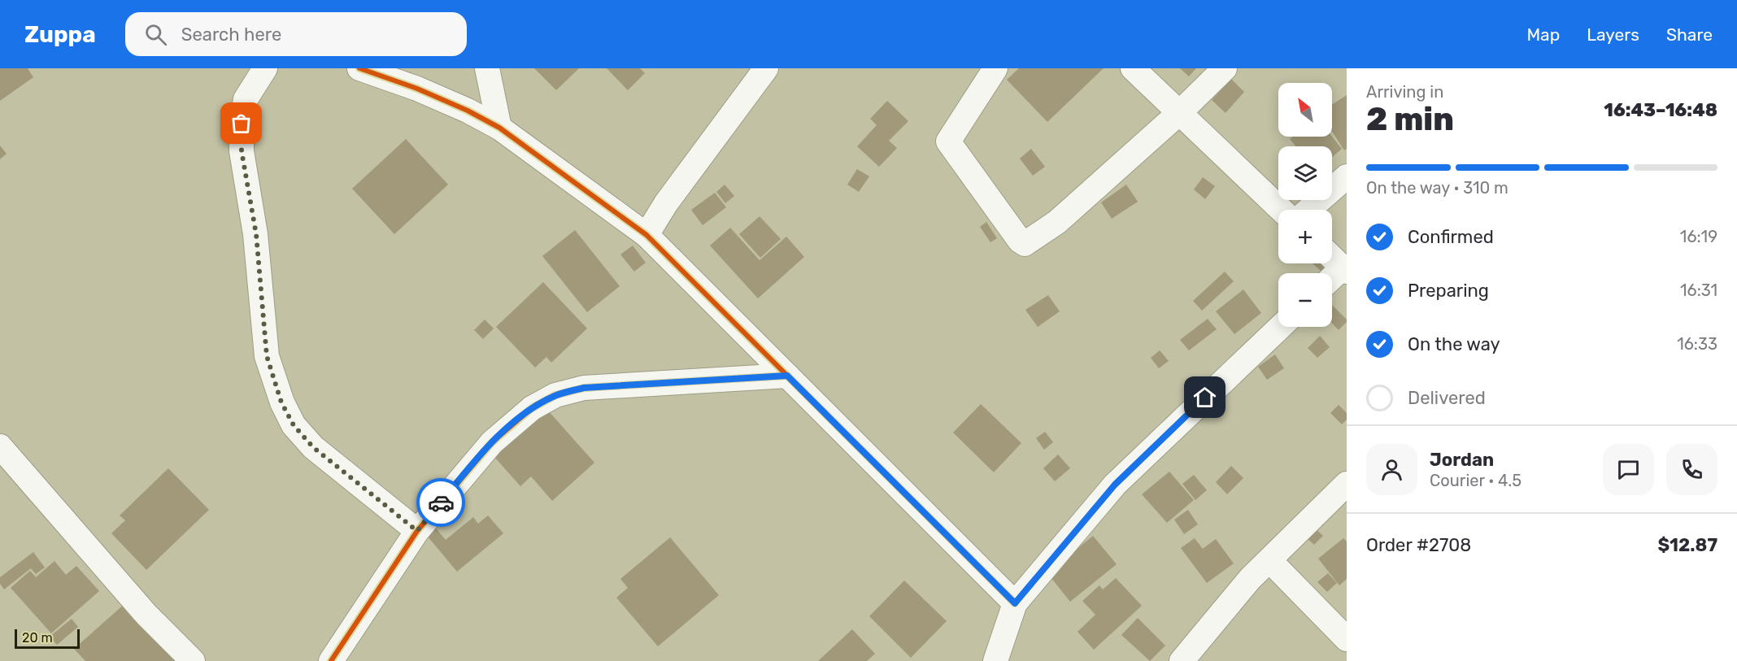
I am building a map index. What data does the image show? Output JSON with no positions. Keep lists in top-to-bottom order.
{
  "scale_bar": "20 m",
  "north": "top left",
  "page": {
    "header": "Zuppa",
    "search": "Search here",
    "nav": ["Map", "Layers", "Share"],
    "heading": ["2 min", "Arriving in", "16:43–16:48"],
    "panel": [
      "Jordan",
      "Courier · 4.5",
      "Order #2708",
      "$12.87"
    ],
    "map_buttons": ["+", "−"],
    "bar": "On the way · 310 m",
    "list": [
      ["Confirmed", "16:19"],
      ["Preparing", "16:31"],
      ["On the way", "16:33"],
      "Delivered"
    ],
    "scale": "20 m"
  }
}
